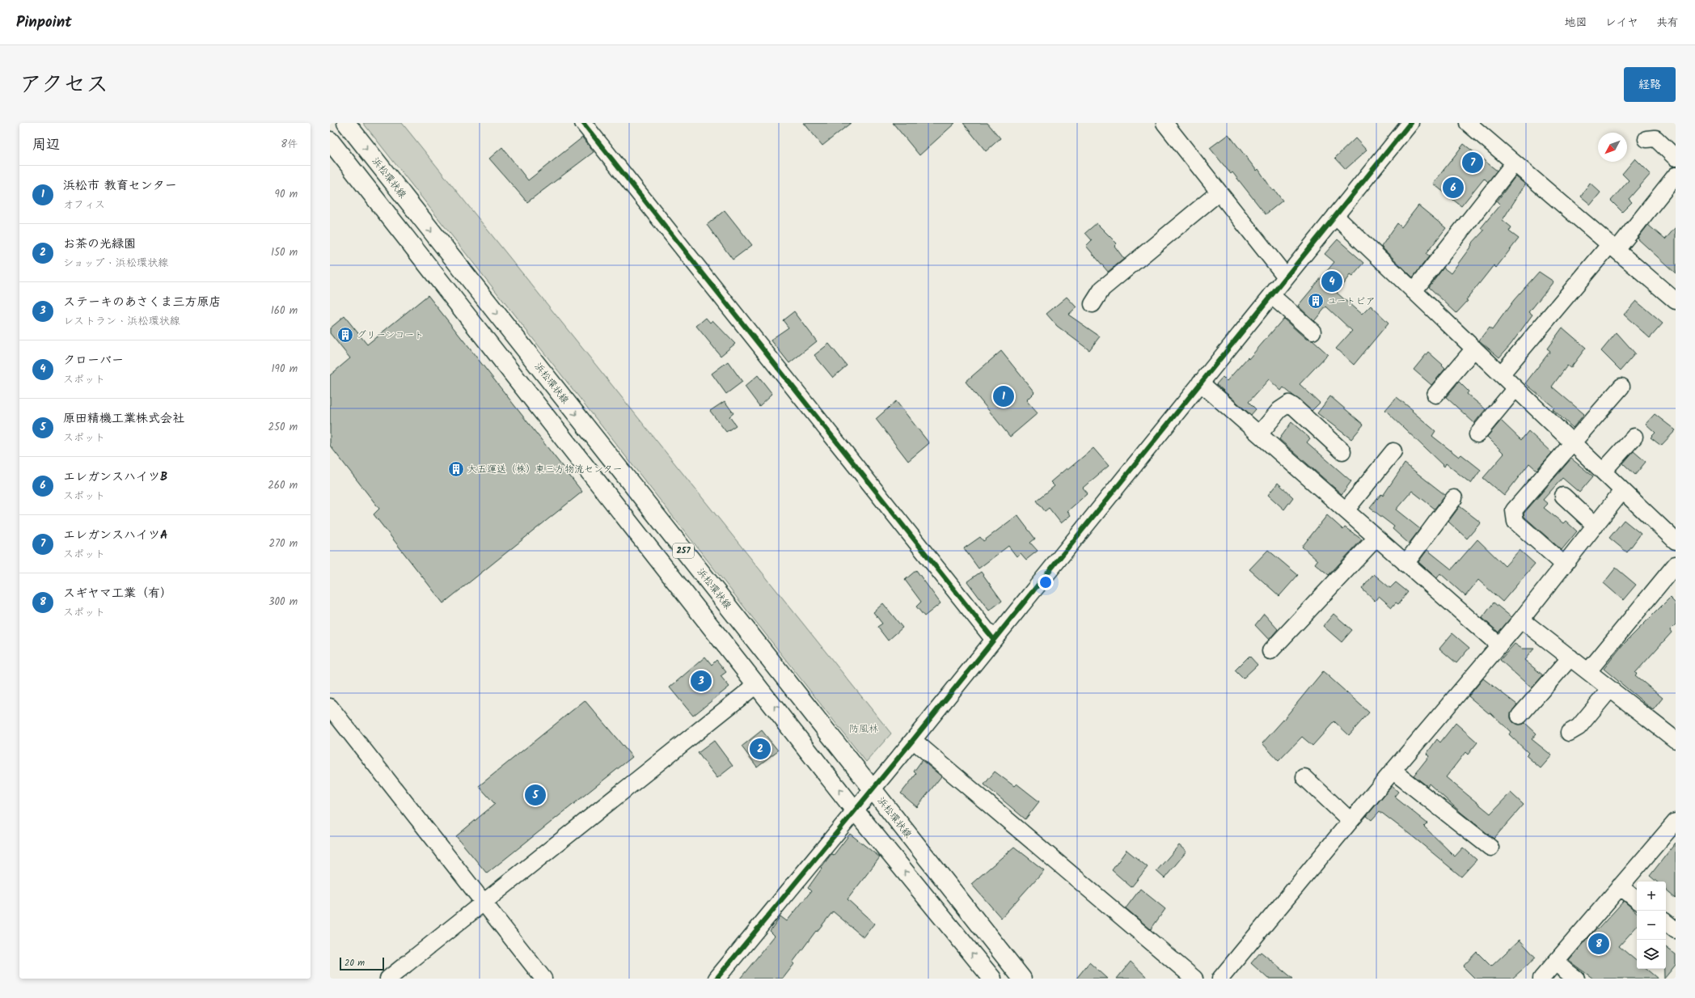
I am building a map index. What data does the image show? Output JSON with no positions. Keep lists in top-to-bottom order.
{
  "streets": {
    "highway": ["浜松環状線", "257"]
  },
  "parks": ["防風林"],
  "places": {
    "building": ["ユートピア", "グリーンコート", "大五運送（株）東三方物流センター"]
  },
  "scale_bar": "20 m",
  "north": "bottom left",
  "page": {
    "header": "Pinpoint",
    "nav": ["地図", "レイヤ", "共有"],
    "title": "アクセス",
    "buttons": "経路",
    "heading": ["周辺", "8件"],
    "pins": [
      "7",
      "6",
      "4",
      "1",
      "3",
      "2",
      "5",
      "8"
    ],
    "list": [
      {
        "mark": "1",
        "name": "浜松市 教育センター",
        "note": "オフィス",
        "value": "90 m"
      },
      {
        "mark": "2",
        "name": "お茶の光緑園",
        "note": "ショップ · 浜松環状線",
        "value": "150 m"
      },
      {
        "mark": "3",
        "name": "ステーキのあさくま三方原店",
        "note": "レストラン · 浜松環状線",
        "value": "160 m"
      },
      {
        "mark": "4",
        "name": "クローバー",
        "note": "スポット",
        "value": "190 m"
      },
      {
        "mark": "5",
        "name": "原田精機工業株式会社",
        "note": "スポット",
        "value": "250 m"
      },
      {
        "mark": "6",
        "name": "エレガンスハイツB",
        "note": "スポット",
        "value": "260 m"
      },
      {
        "mark": "7",
        "name": "エレガンスハイツA",
        "note": "スポット",
        "value": "270 m"
      },
      {
        "mark": "8",
        "name": "スギヤマ工業（有）",
        "note": "スポット",
        "value": "300 m"
      }
    ],
    "map_buttons": ["+", "−"],
    "scale": "20 m"
  }
}
